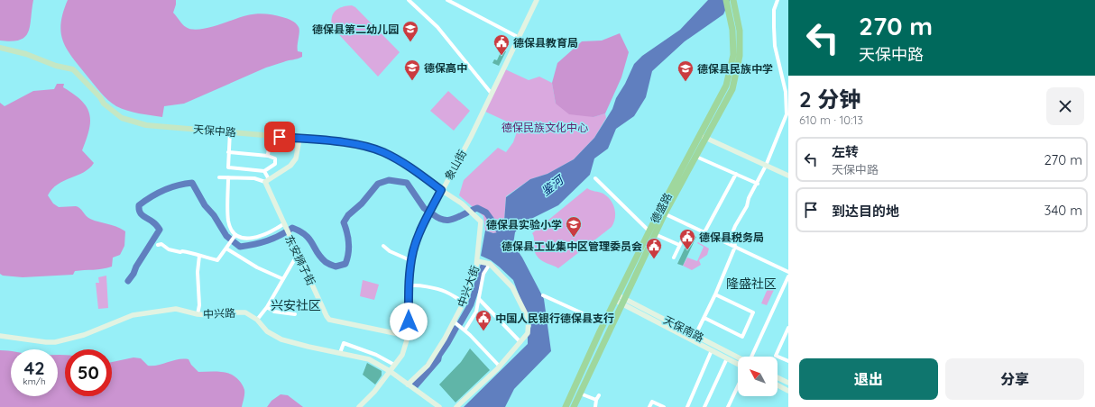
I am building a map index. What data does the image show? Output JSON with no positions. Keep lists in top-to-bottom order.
{
  "streets": {
    "highway": ["德盛路"],
    "main road": ["天保中路"],
    "street": [
      "象山街",
      "东安狮子街",
      "中兴大街",
      "中兴路",
      "天保南路"
    ]
  },
  "crossings": [
    ["天保中路", "象山街"],
    ["天保中路", "中兴大街"],
    ["象山街", "东安狮子街"],
    ["象山街", "中兴大街"],
    ["象山街", "中兴路"],
    ["德盛路", "天保南路"],
    ["中兴大街", "中兴路"]
  ],
  "districts": ["隆盛社区", "兴安社区"],
  "water": ["鉴河"],
  "parks": ["德保民族文化中心"],
  "places": {
    "school or university": [
      "德保县第二幼儿园",
      "德保高中",
      "德保县民族中学",
      "德保县实验小学"
    ],
    "public building": [
      "德保县教育局",
      "德保县税务局",
      "德保县工业集中区管理委员会",
      "中国人民银行德保县支行"
    ]
  },
  "north": "top left",
  "page": {
    "turn": ["270 m", "天保中路"],
    "heading": ["2 分钟", "610 m · 10:13"],
    "list": [
      {
        "name": "左转",
        "note": "天保中路",
        "value": "270 m"
      },
      {
        "name": "到达目的地",
        "value": "340 m"
      }
    ],
    "speed": "42 km/h",
    "limit": "50",
    "buttons": ["退出", "分享"]
  }
}
